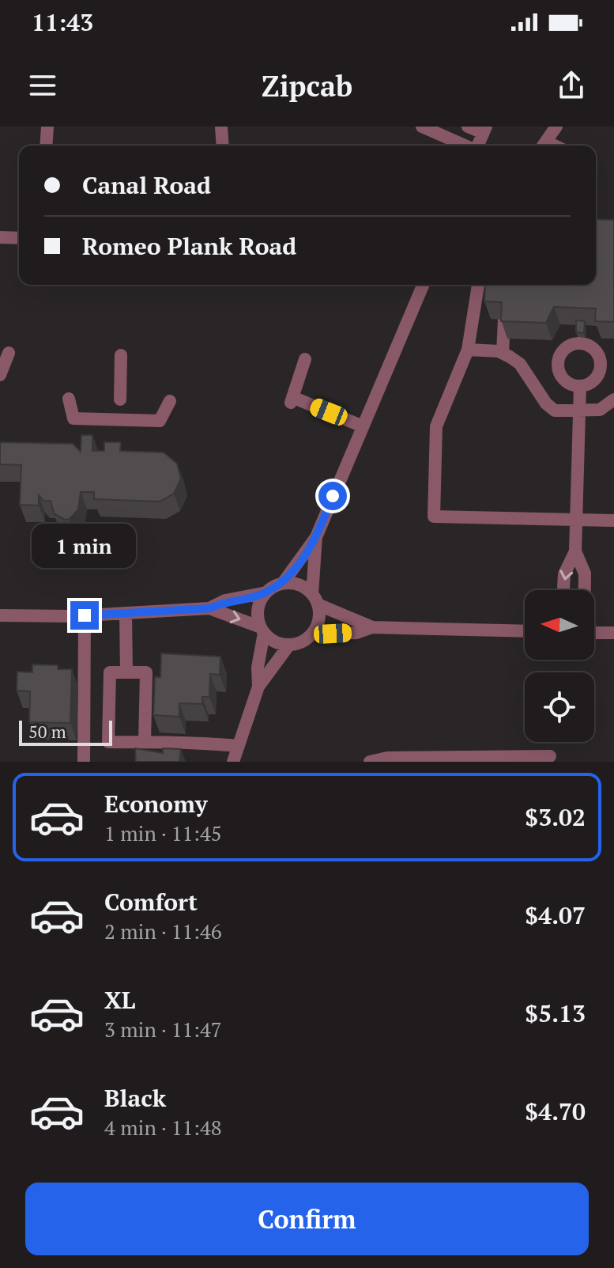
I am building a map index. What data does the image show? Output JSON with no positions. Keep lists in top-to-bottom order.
{
  "scale_bar": "50 m",
  "north": "left",
  "page": {
    "status": "11:43",
    "header": "Zipcab",
    "banner": ["Canal Road", "Romeo Plank Road"],
    "bubble": "1 min",
    "scale": "50 m",
    "list": [
      {
        "name": "Economy",
        "note": "1 min · 11:45",
        "value": "$3.02"
      },
      {
        "name": "Comfort",
        "note": "2 min · 11:46",
        "value": "$4.07"
      },
      {
        "name": "XL",
        "note": "3 min · 11:47",
        "value": "$5.13"
      },
      {
        "name": "Black",
        "note": "4 min · 11:48",
        "value": "$4.70"
      }
    ],
    "buttons": "Confirm"
  }
}
